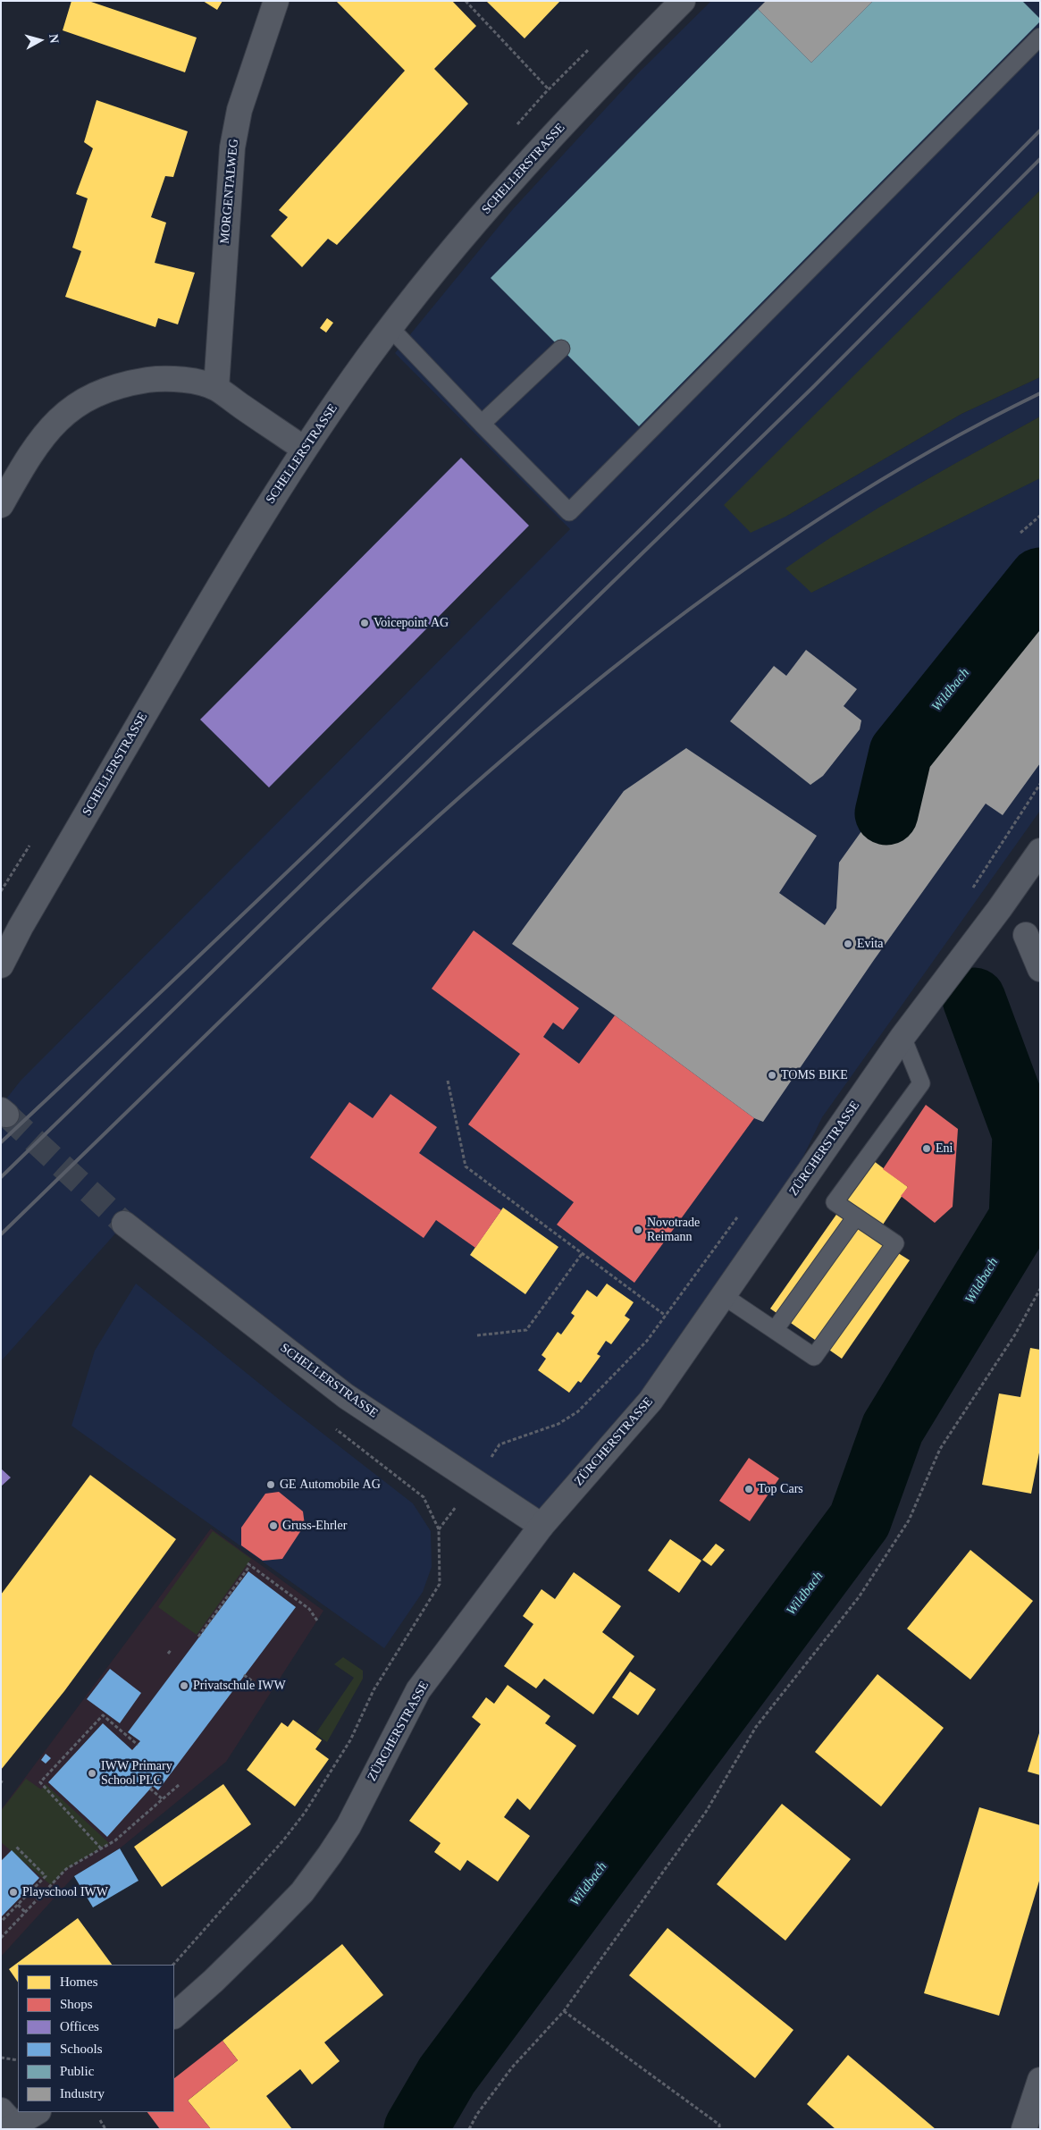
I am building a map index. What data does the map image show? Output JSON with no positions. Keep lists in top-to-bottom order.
{
  "streets": {
    "street": ["SCHELLERSTRASSE", "MORGENTALWEG", "ZÜRCHERSTRASSE"]
  },
  "crossings": [
    ["SCHELLERSTRASSE", "ZÜRCHERSTRASSE"]
  ],
  "water": ["Wildbach"],
  "places": [
    "Voicepoint AG",
    "Evita",
    "TOMS BIKE",
    "Eni",
    "Novotrade Reimann",
    "GE Automobile AG",
    "Top Cars",
    "Gruss-Ehrler",
    "Privatschule IWW",
    "IWW Primary School PLC",
    "Playschool IWW"
  ],
  "legend": [
    "Homes",
    "Shops",
    "Offices",
    "Schools",
    "Public",
    "Industry"
  ],
  "north": "right"
}
